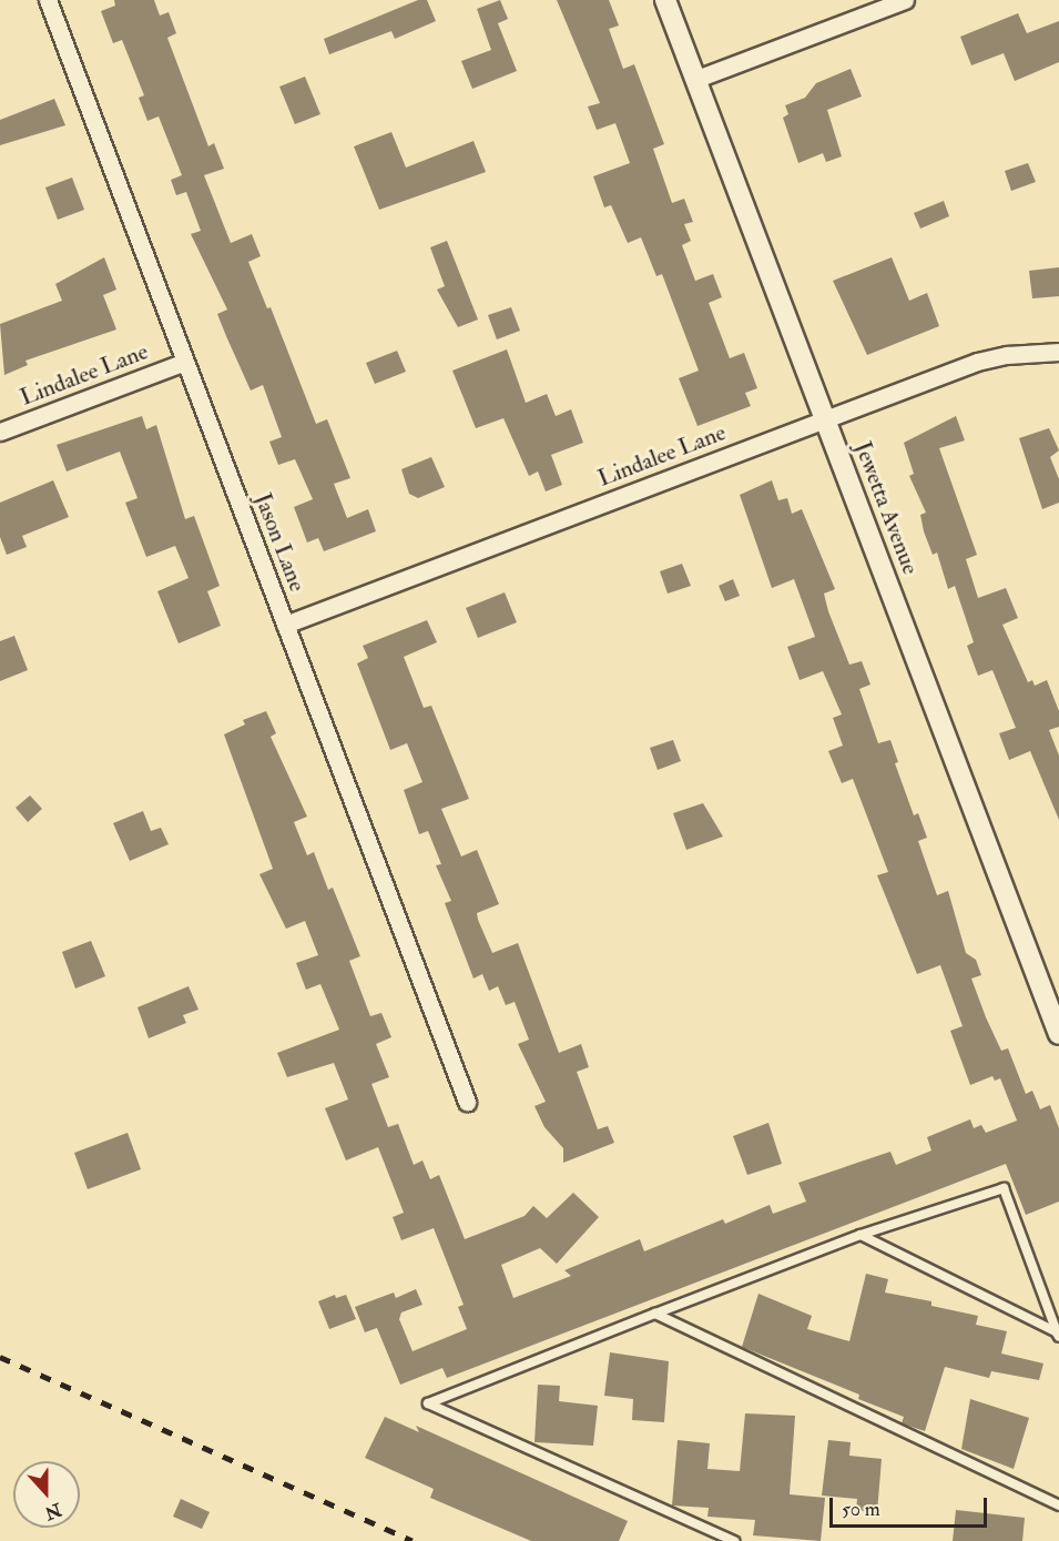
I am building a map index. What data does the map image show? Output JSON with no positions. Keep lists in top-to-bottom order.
{
  "streets": {
    "street": ["Lindalee Lane", "Jewetta Avenue", "Jason Lane"]
  },
  "crossings": [
    ["Lindalee Lane", "Jewetta Avenue"],
    ["Lindalee Lane", "Jason Lane"]
  ],
  "scale_bar": "50 m",
  "north": "bottom"
}
